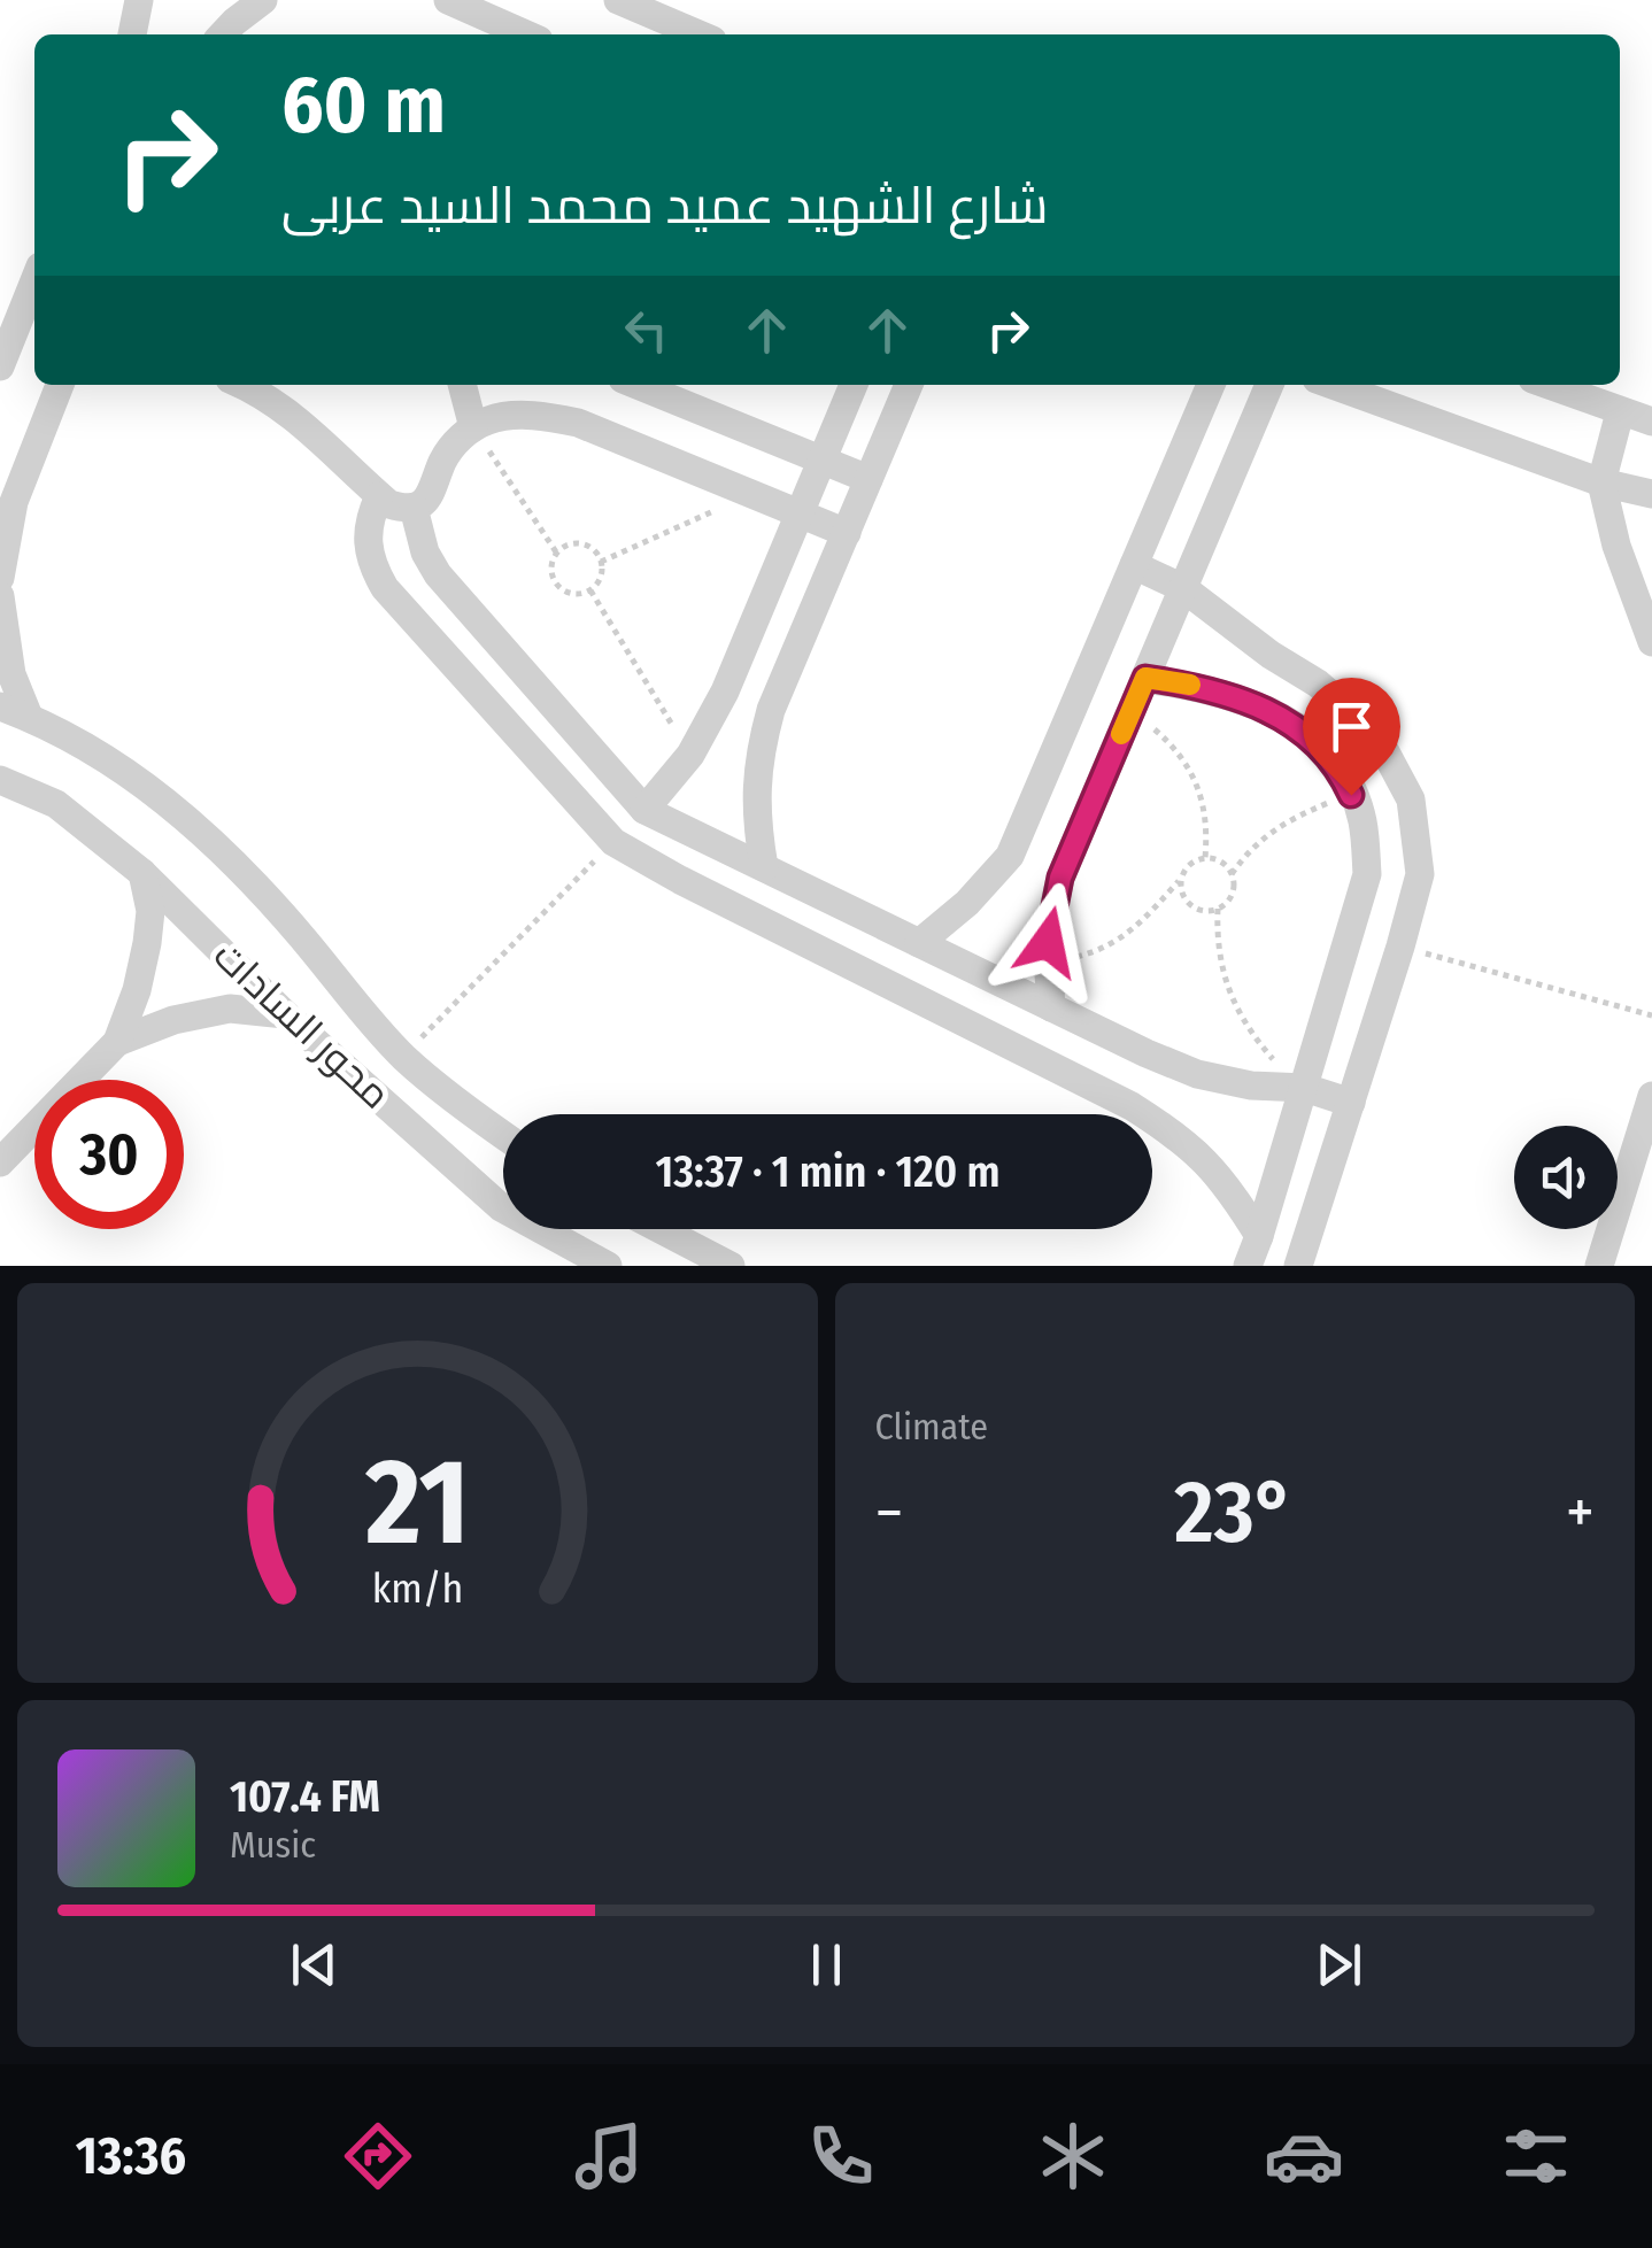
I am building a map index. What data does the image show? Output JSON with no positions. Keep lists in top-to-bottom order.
{
  "streets": {
    "street": ["محور السادات"]
  },
  "page": {
    "turn": ["60 m", "شارع الشهيد عميد محمد السيد عربى"],
    "limit": "30",
    "trip": "13:37 · 1 min · 120 m",
    "tile": "Climate",
    "heat": ["−", "23°", "+"],
    "song": ["107.4 FM", "Music"],
    "tabs": "13:36",
    "gauge": ["21", "km/h"]
  }
}
